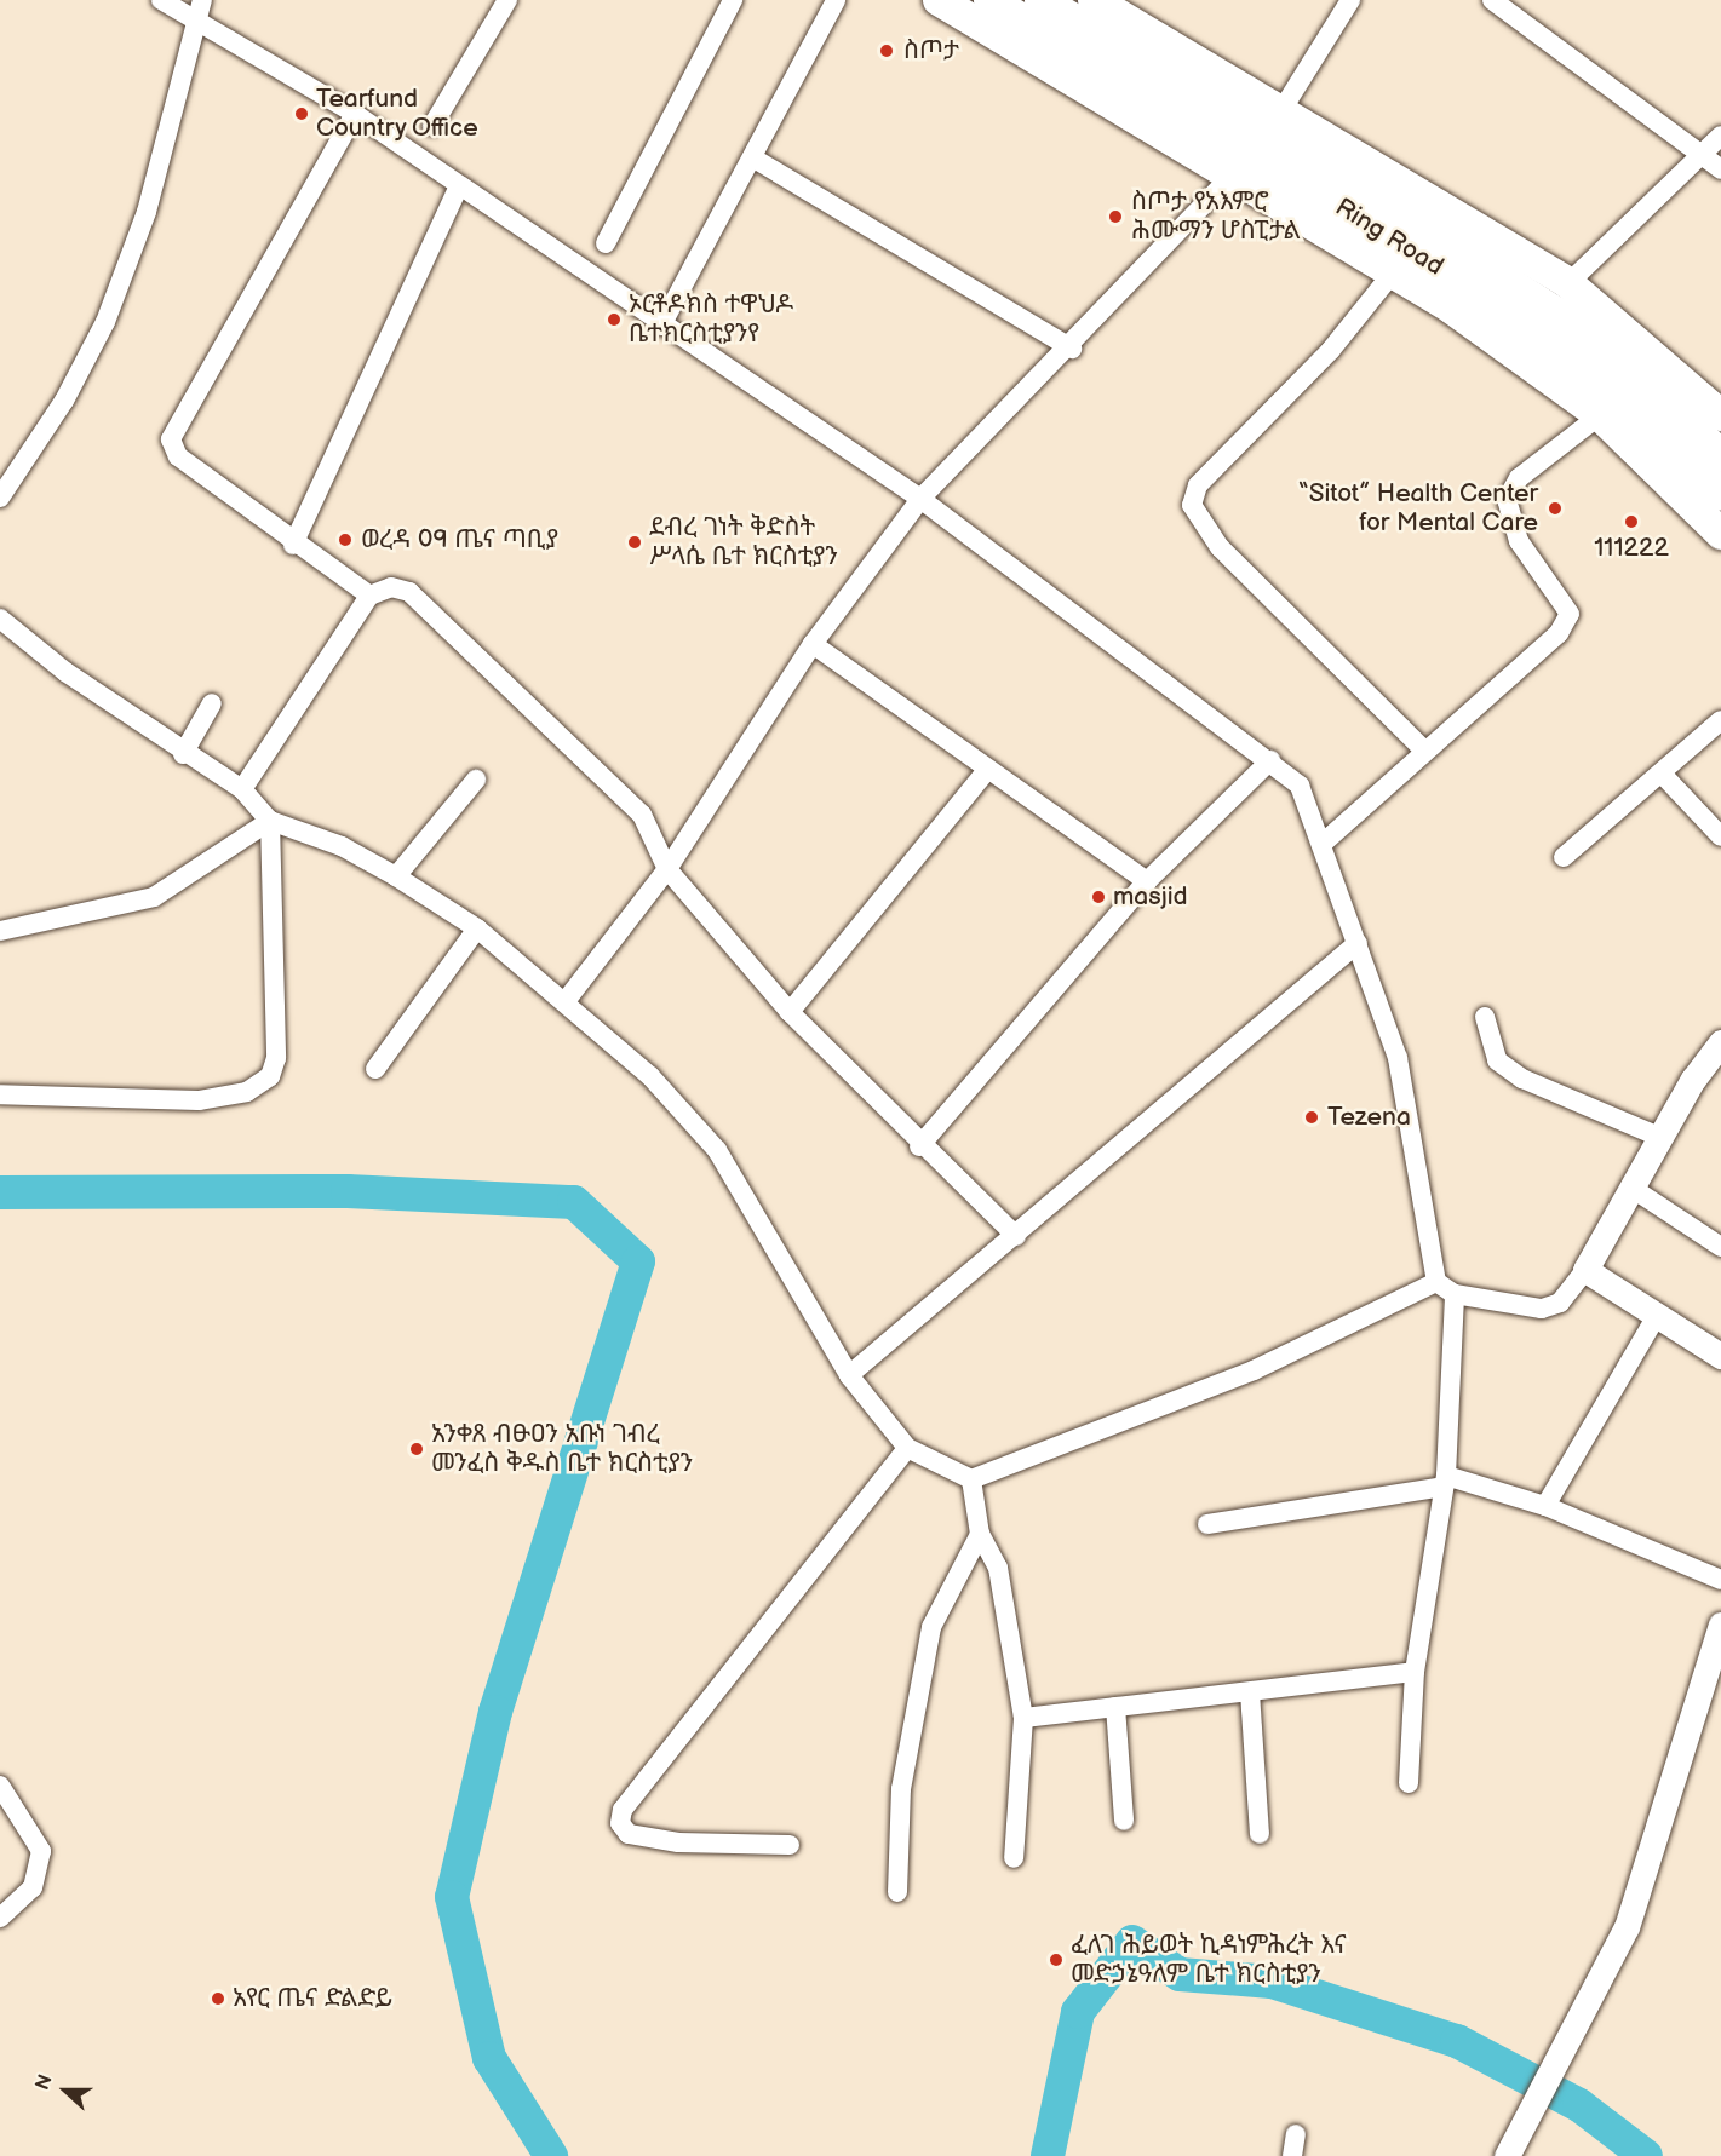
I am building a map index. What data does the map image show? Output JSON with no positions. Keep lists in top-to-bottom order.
{
  "streets": {
    "highway": ["Ring Road"]
  },
  "places": [
    "ስጦታ",
    "Tearfund Country Office",
    "ስጦታ የአእምሮ ሕሙማን ሆስፒታል",
    "ኦርቶዶክስ ተዋህዶ ቤተክርስቲያንየ",
    "“Sitot” Health Center for Mental Care",
    "111222",
    "ወረዳ 09 ጤና ጣቢያ",
    "ደብረ ገነት ቅድስት ሥላሴ ቤተ ክርስቲያን",
    "masjid",
    "Tezena",
    "አንቀጸ ብፁዐን አቡነ ገብረ መንፈስ ቅዱስ ቤተ ክርስቲያን",
    "ፈለገ ሕይወት ኪዳነምሕረት እና መድኃኔዓለም ቤተ ክርስቲያን",
    "አየር ጤና ድልድይ"
  ],
  "north": "left"
}
